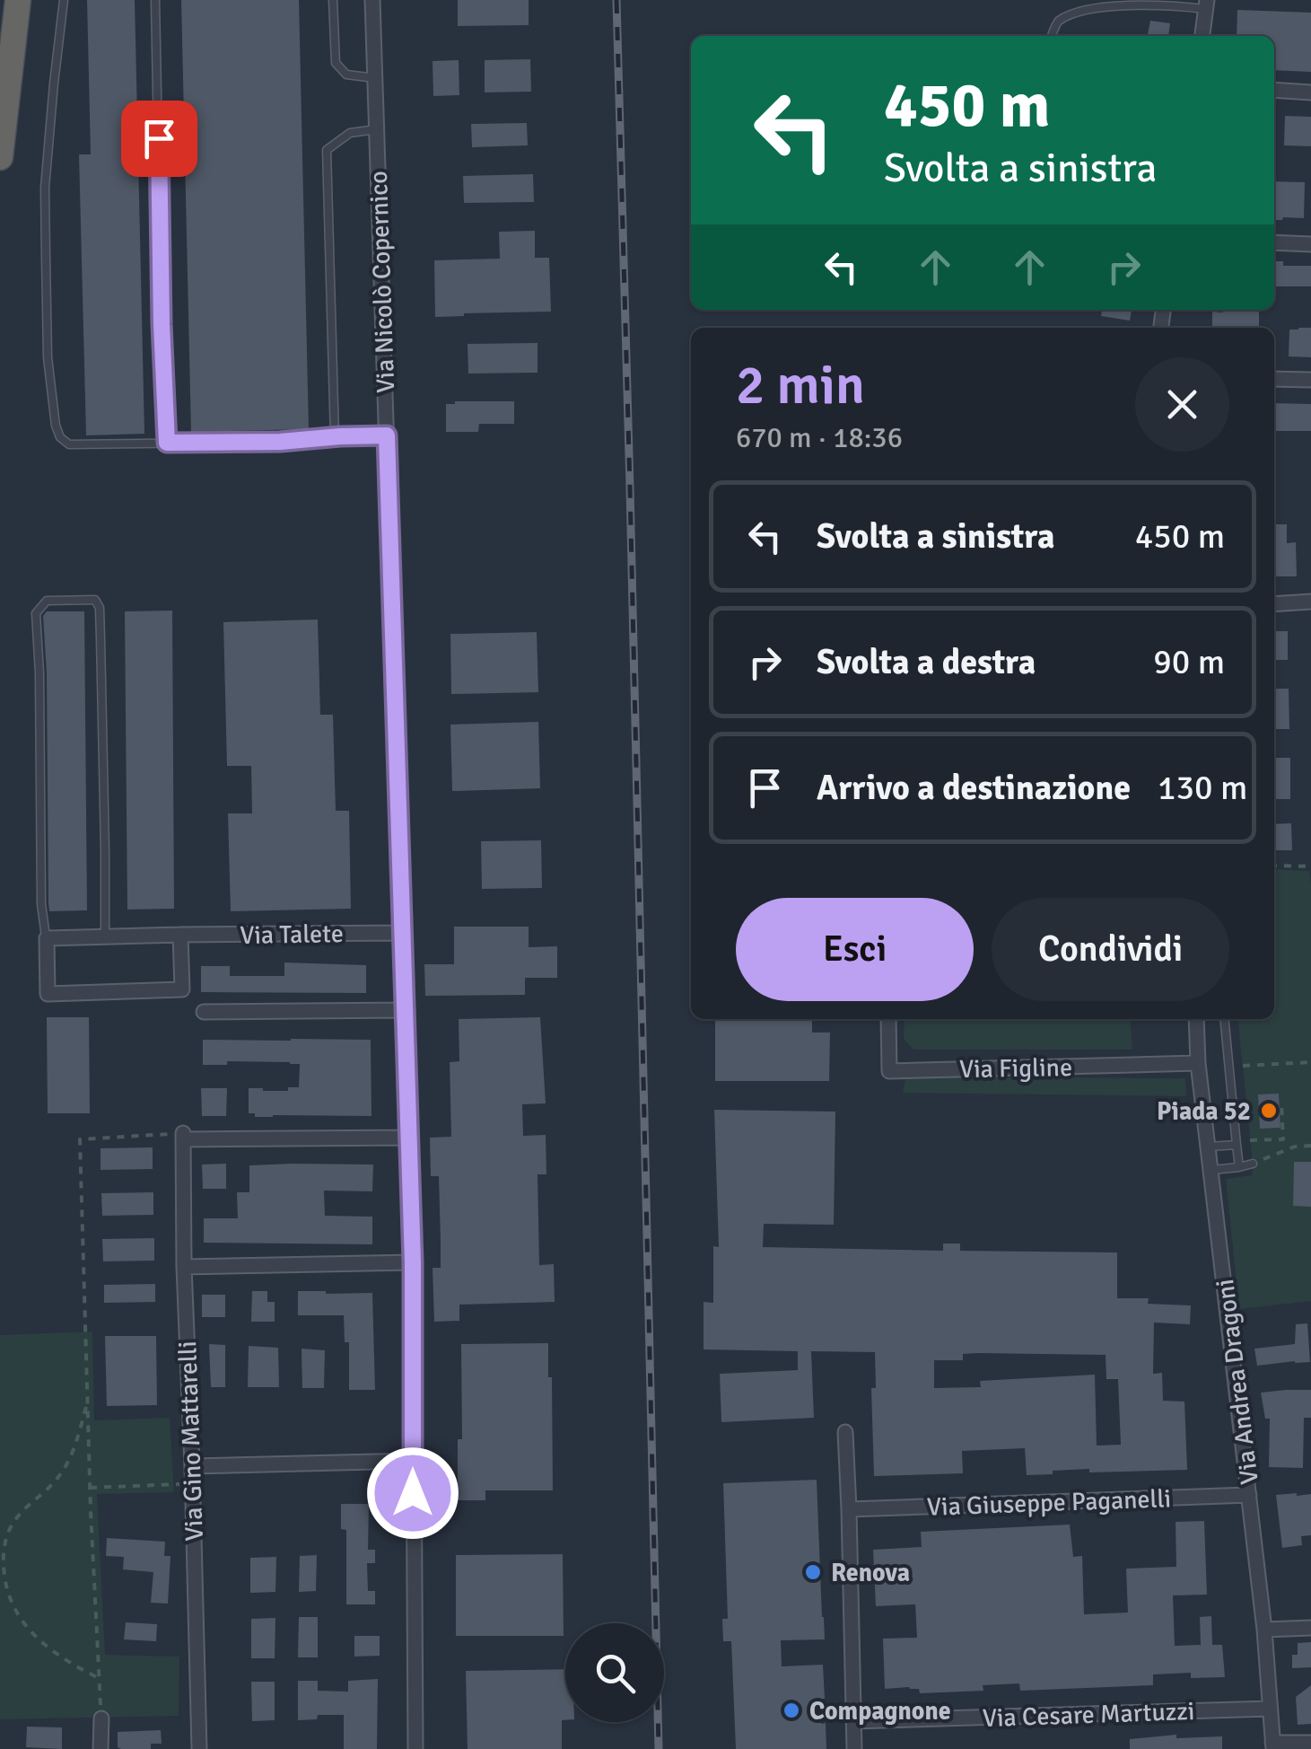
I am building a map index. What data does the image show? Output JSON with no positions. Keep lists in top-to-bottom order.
{
  "streets": {
    "street": [
      "Via Nicolò Copernico",
      "Via Talete",
      "Via Figline",
      "Via Andrea Dragoni",
      "Via Gino Mattarelli",
      "Via Giuseppe Paganelli",
      "Via Cesare Martuzzi"
    ]
  },
  "crossings": [
    ["Via Nicolò Copernico", "Via Talete"],
    ["Via Figline", "Via Andrea Dragoni"],
    ["Via Andrea Dragoni", "Via Giuseppe Paganelli"],
    ["Via Andrea Dragoni", "Via Cesare Martuzzi"]
  ],
  "places": ["Piada 52", "Renova", "Compagnone"],
  "page": {
    "turn": ["450 m", "Svolta a sinistra"],
    "heading": ["2 min", "670 m · 18:36"],
    "list": [
      {
        "name": "Svolta a sinistra",
        "value": "450 m"
      },
      {
        "name": "Svolta a destra",
        "value": "90 m"
      },
      {
        "name": "Arrivo a destinazione",
        "value": "130 m"
      }
    ],
    "buttons": ["Esci", "Condividi"]
  }
}
